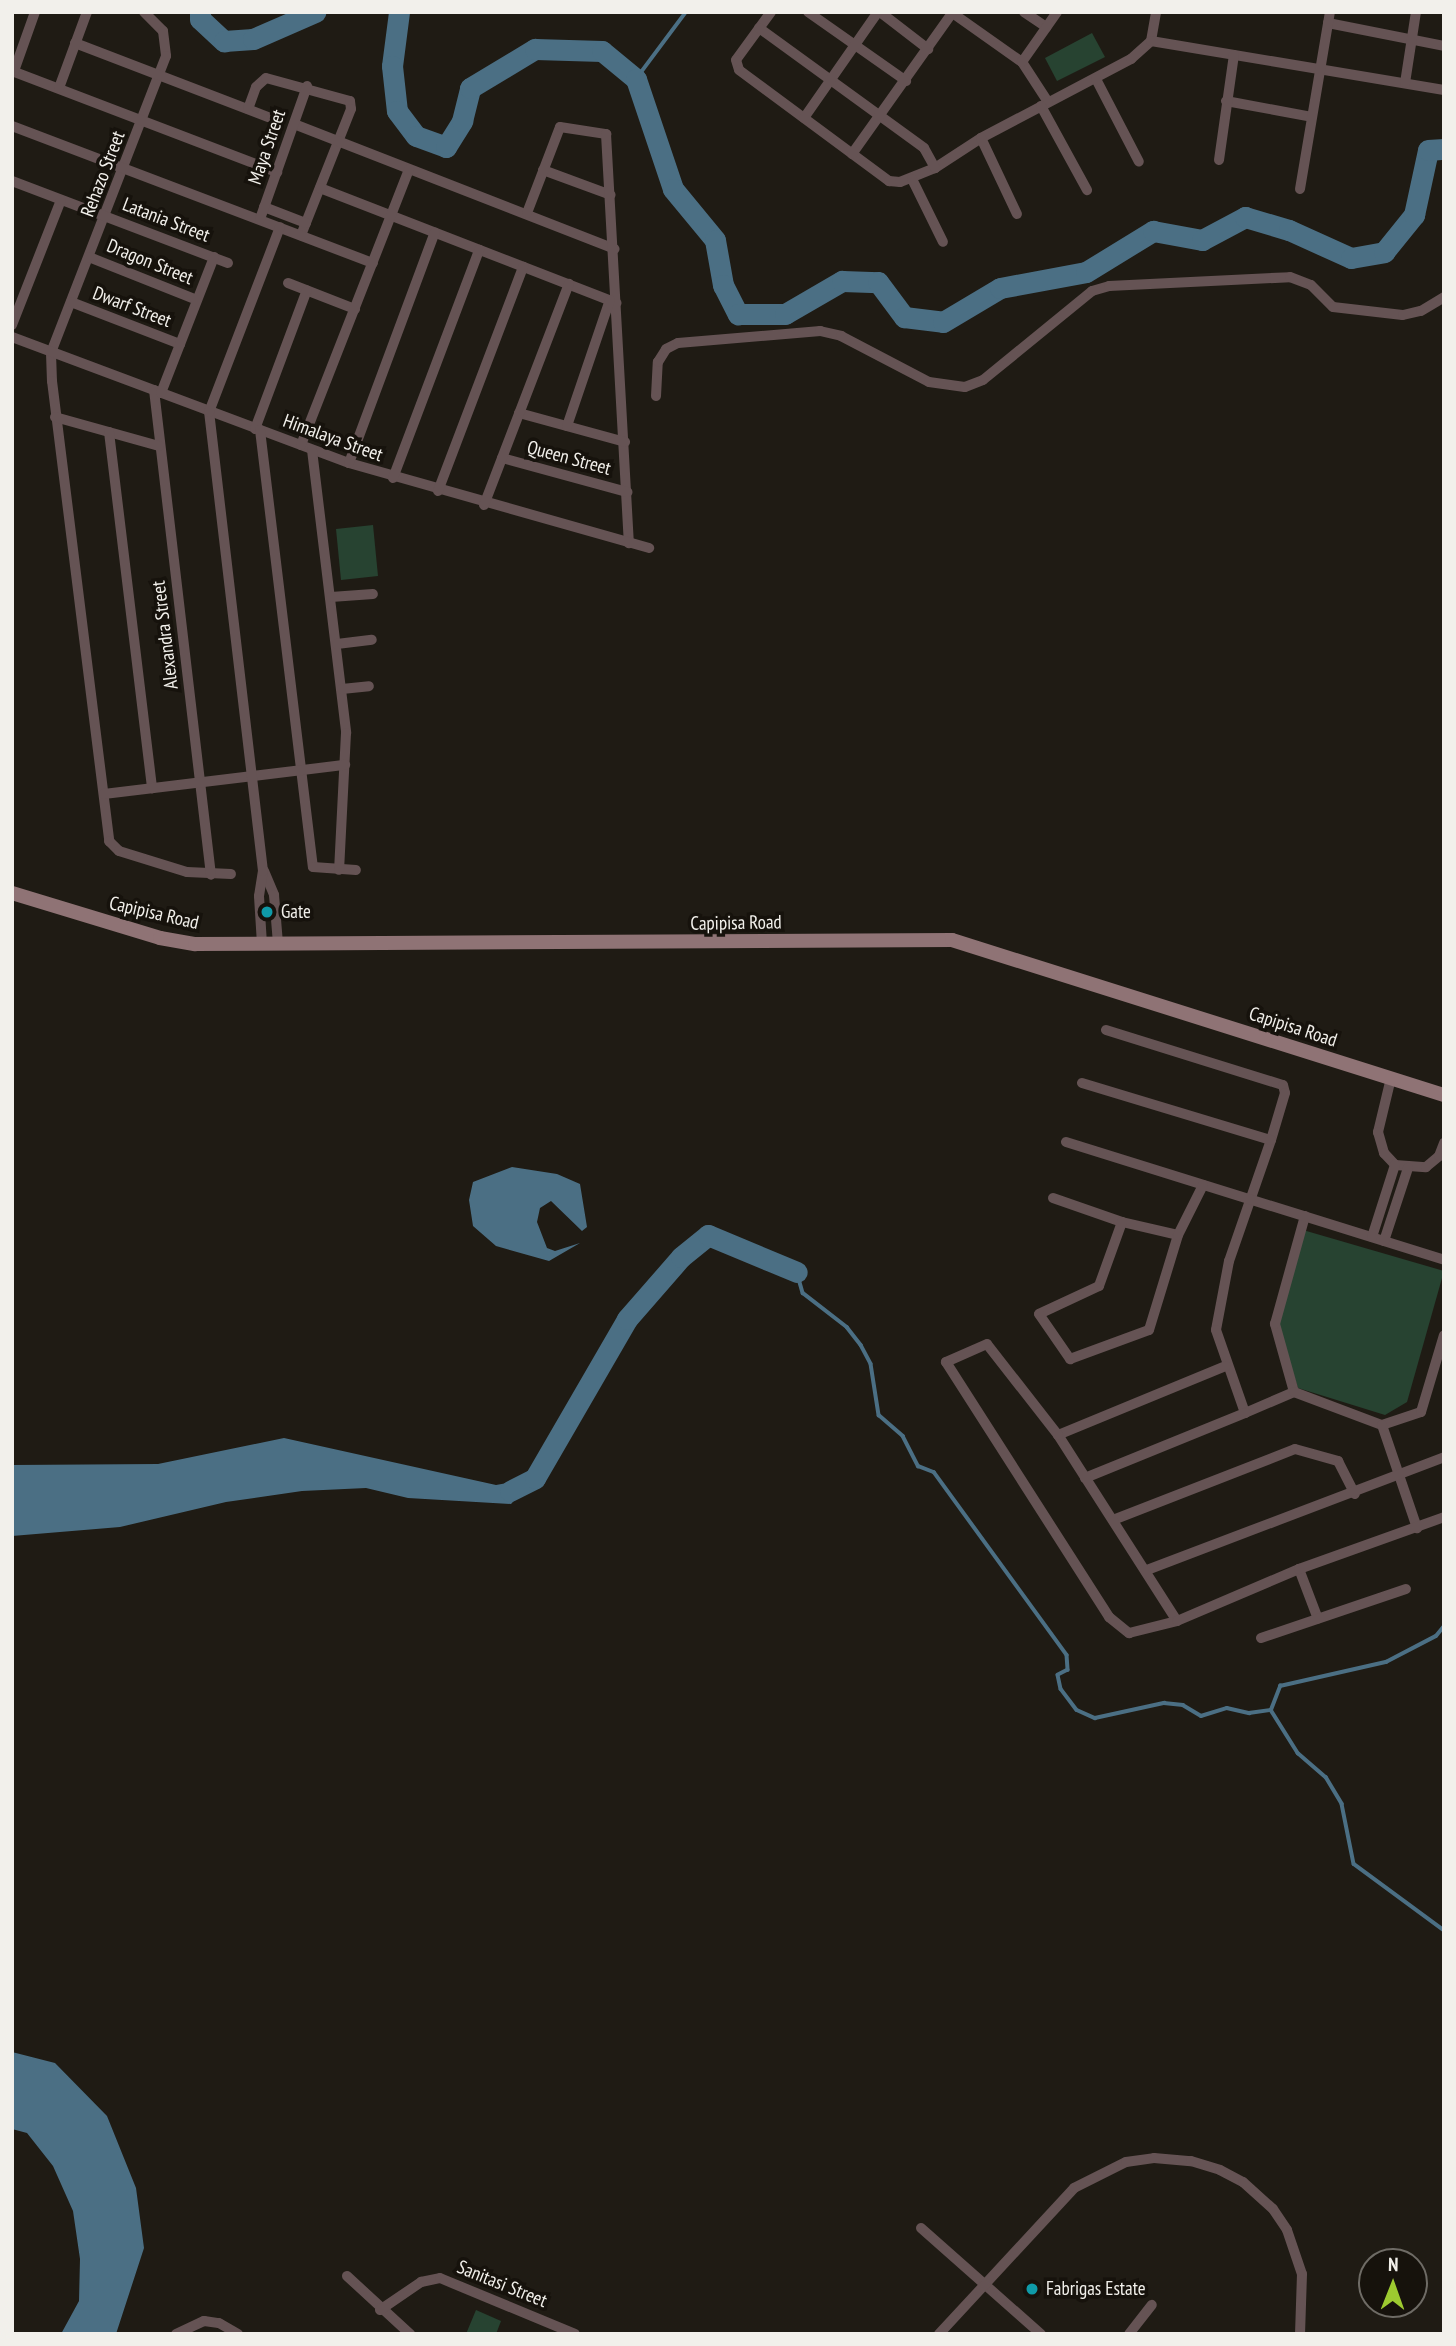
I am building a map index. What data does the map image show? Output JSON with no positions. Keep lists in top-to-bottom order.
{
  "streets": {
    "main road": ["Capipisa Road"],
    "street": [
      "Maya Street",
      "Rehazo Street",
      "Latania Street",
      "Dragon Street",
      "Dwarf Street",
      "Himalaya Street",
      "Queen Street",
      "Alexandra Street",
      "Sanitasi Street"
    ]
  },
  "crossings": [
    ["Rehazo Street", "Latania Street"],
    ["Rehazo Street", "Dragon Street"],
    ["Rehazo Street", "Dwarf Street"],
    ["Rehazo Street", "Himalaya Street"],
    ["Latania Street", "Alexandra Street"],
    ["Dragon Street", "Alexandra Street"],
    ["Dwarf Street", "Alexandra Street"],
    ["Himalaya Street", "Alexandra Street"]
  ],
  "places": ["Gate", "Fabrigas Estate"],
  "north": "top"
}
